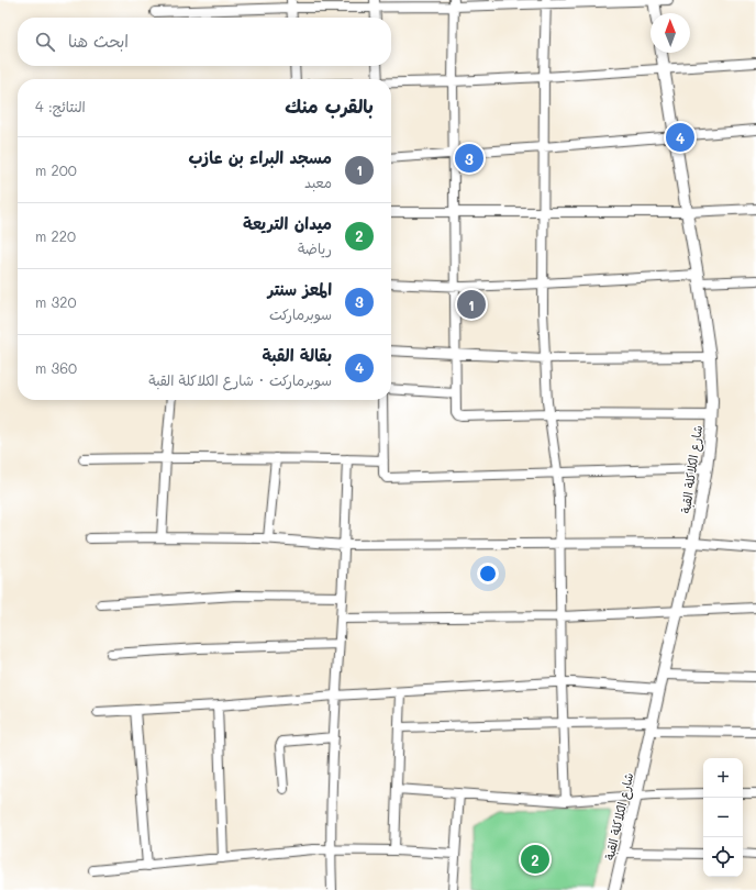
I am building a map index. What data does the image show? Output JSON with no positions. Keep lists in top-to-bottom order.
{
  "streets": {
    "street": ["شارع الكلاكلة القبة"]
  },
  "north": "top",
  "page": {
    "search": "ابحث هنا",
    "heading": ["بالقرب منك", "النتائج: 4"],
    "pins": [
      "4",
      "3",
      "1",
      "2"
    ],
    "list": [
      {
        "mark": "1",
        "name": "مسجد البراء بن عازب",
        "note": "معبد",
        "value": "200 m"
      },
      {
        "mark": "2",
        "name": "ميدان التريعة",
        "note": "رياضة",
        "value": "220 m"
      },
      {
        "mark": "3",
        "name": "المعز سنتر",
        "note": "سوبرماركت",
        "value": "320 m"
      },
      {
        "mark": "4",
        "name": "بقالة القبة",
        "note": "سوبرماركت · شارع الكلاكلة القبة",
        "value": "360 m"
      }
    ],
    "map_buttons": ["+", "−"]
  }
}
